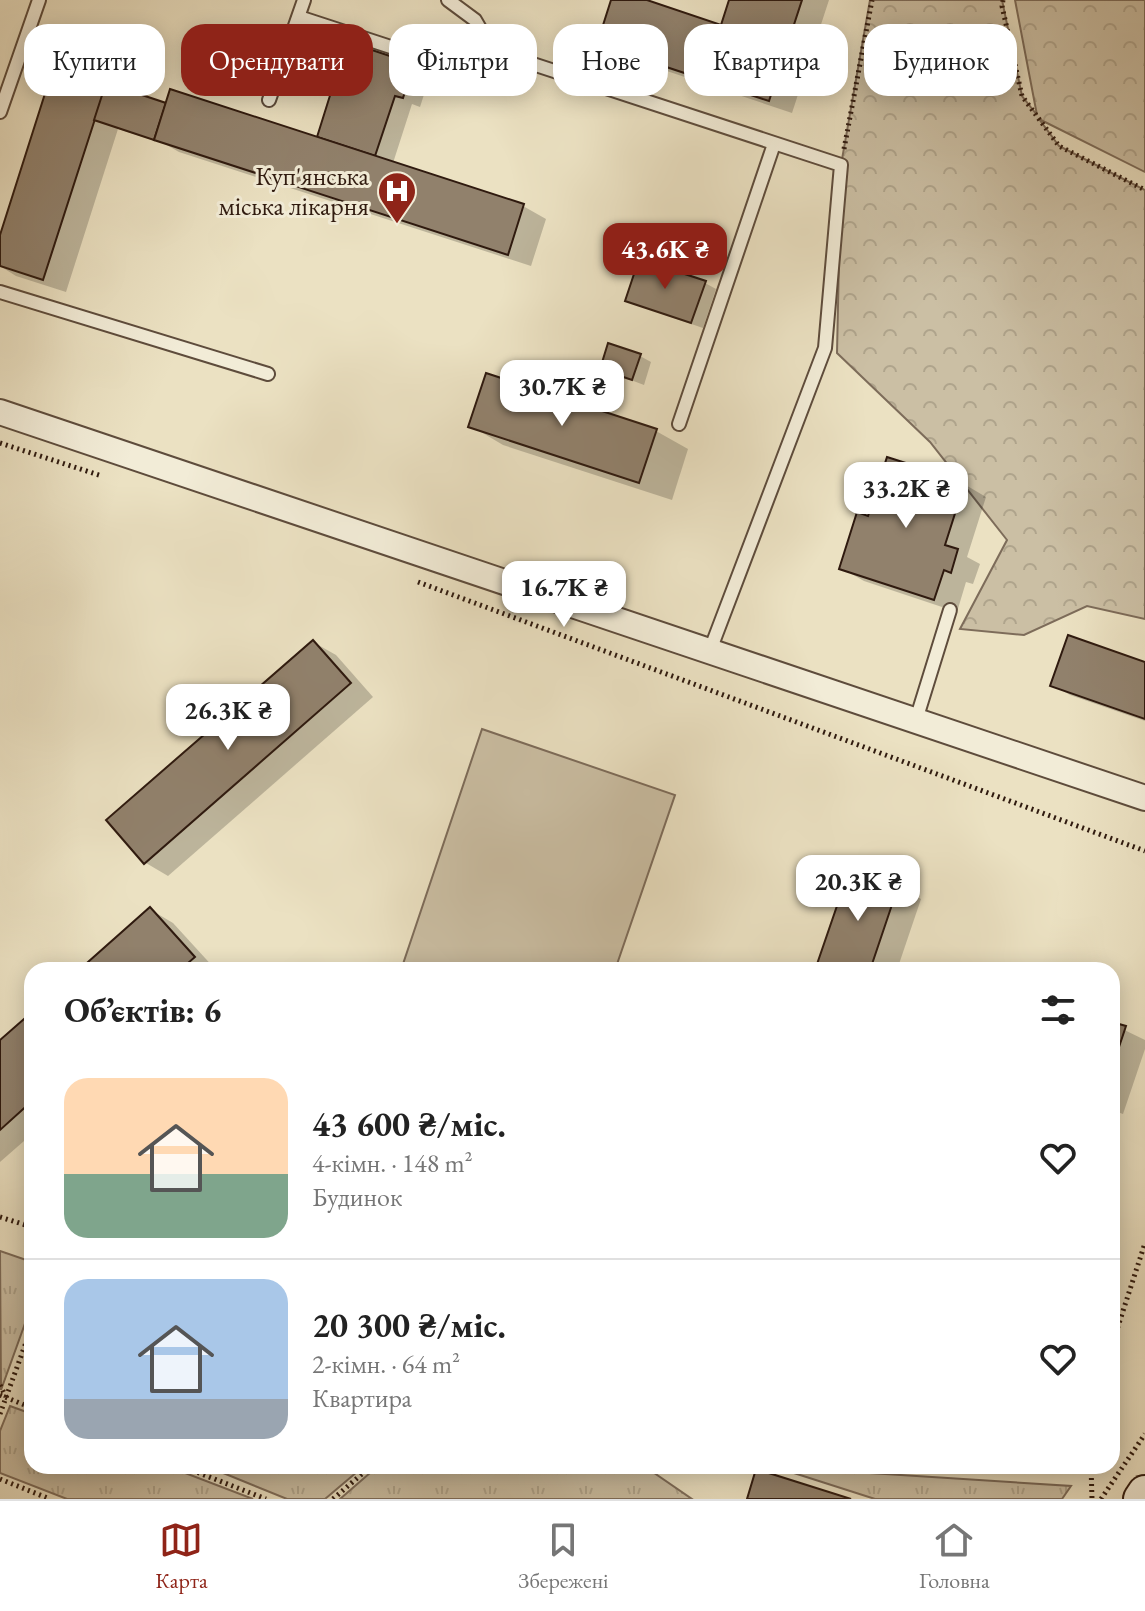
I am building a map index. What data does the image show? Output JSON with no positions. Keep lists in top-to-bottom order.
{
  "places": {
    "hospital": ["Куп'янська міська лікарня"]
  },
  "page": {
    "chip": [
      "Купити",
      "Орендувати",
      "Фільтри",
      "Нове",
      "Квартира",
      "Будинок"
    ],
    "price": [
      "43.6K ₴",
      "30.7K ₴",
      "33.2K ₴",
      "16.7K ₴",
      "26.3K ₴",
      "20.3K ₴"
    ],
    "heading": "Об’єктів: 6",
    "list": [
      {
        "name": "43 600 ₴/міс.",
        "note": "4-кімн. · 148 m² · Будинок"
      },
      {
        "name": "20 300 ₴/міс.",
        "note": "2-кімн. · 64 m² · Квартира"
      }
    ],
    "tabs": ["Карта", "Збережені", "Головна"]
  }
}
